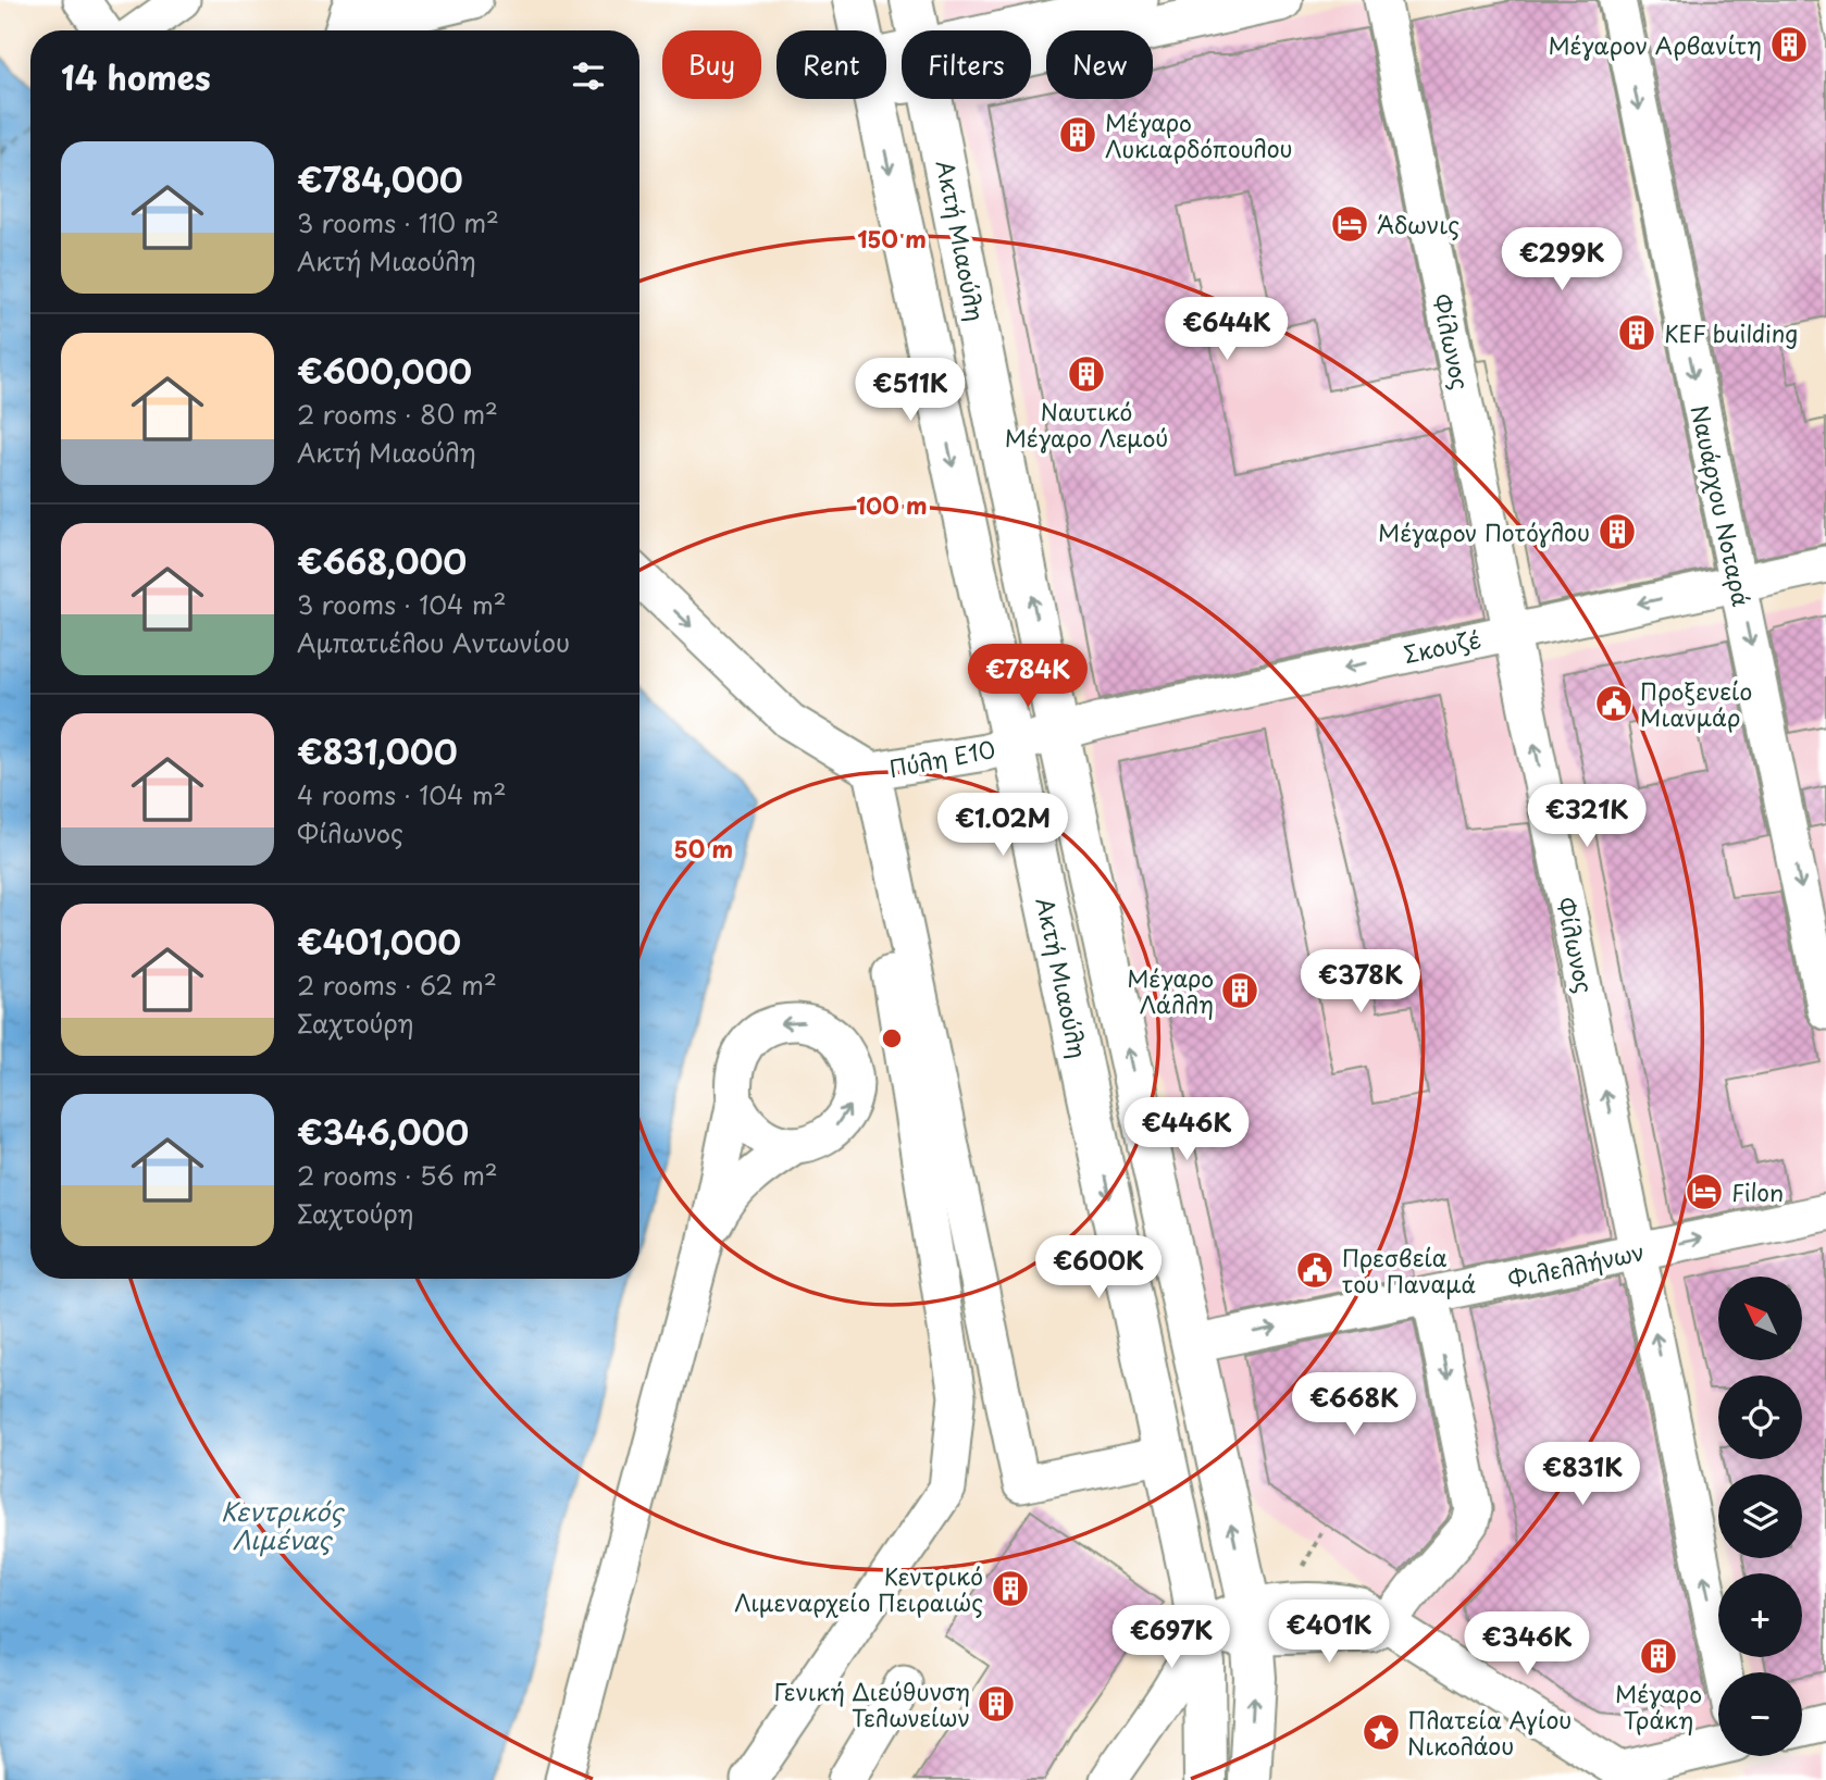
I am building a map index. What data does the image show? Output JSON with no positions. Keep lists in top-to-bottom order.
{
  "streets": {
    "main road": ["Ακτή Μιαούλη"],
    "street": [
      "Φίλωνος",
      "Ναυάρχου Νοταρά",
      "Σκουζέ",
      "Πύλη Ε10",
      "Φιλελλήνων"
    ]
  },
  "crossings": [
    ["Ακτή Μιαούλη", "Σκουζέ"],
    ["Ακτή Μιαούλη", "Πύλη Ε10"],
    ["Ακτή Μιαούλη", "Φιλελλήνων"],
    ["Φίλωνος", "Σκουζέ"],
    ["Φίλωνος", "Φιλελλήνων"],
    ["Ναυάρχου Νοταρά", "Σκουζέ"],
    ["Σκουζέ", "Πύλη Ε10"]
  ],
  "one_way": ["Φίλωνος", "Ναυάρχου Νοταρά", "Σκουζέ"],
  "water": ["Κεντρικός Λιμένας"],
  "places": {
    "building": [
      "Μέγαρον Αρβανίτη",
      "Μέγαρο Λυκιαρδόπουλου",
      "KEF building",
      "Ναυτικό Μέγαρο Λεμού",
      "Μέγαρον Ποτόγλου",
      "Μέγαρο Λάλλη",
      "Κεντρικό Λιμεναρχείο Πειραιώς",
      "Μέγαρο Τράκη",
      "Γενική Διεύθυνση Τελωνείων"
    ],
    "hotel": ["Άδωνις", "Filon"],
    "public building": ["Προξενείο Μιανμάρ", "Πρεσβεία του Παναμά"],
    "place": ["Πλατεία Αγίου Νικολάου"]
  },
  "north": "top left",
  "page": {
    "chip": [
      "Buy",
      "Rent",
      "Filters",
      "New"
    ],
    "heading": "14 homes",
    "list": [
      {
        "name": "€784,000",
        "note": "3 rooms · 110 m² · Ακτή Μιαούλη"
      },
      {
        "name": "€600,000",
        "note": "2 rooms · 80 m² · Ακτή Μιαούλη"
      },
      {
        "name": "€668,000",
        "note": "3 rooms · 104 m² · Αμπατιέλου Αντωνίου"
      },
      {
        "name": "€831,000",
        "note": "4 rooms · 104 m² · Φίλωνος"
      },
      {
        "name": "€401,000",
        "note": "2 rooms · 62 m² · Σαχτούρη"
      },
      {
        "name": "€346,000",
        "note": "2 rooms · 56 m² · Σαχτούρη"
      }
    ],
    "price": [
      "€299K",
      "€644K",
      "€511K",
      "€784K",
      "€321K",
      "€1.02M",
      "€378K",
      "€446K",
      "€600K",
      "€668K",
      "€831K",
      "€401K",
      "€697K",
      "€346K"
    ],
    "map_buttons": ["+", "−"]
  },
  "rings": ["150 m", "100 m", "50 m"]
}
